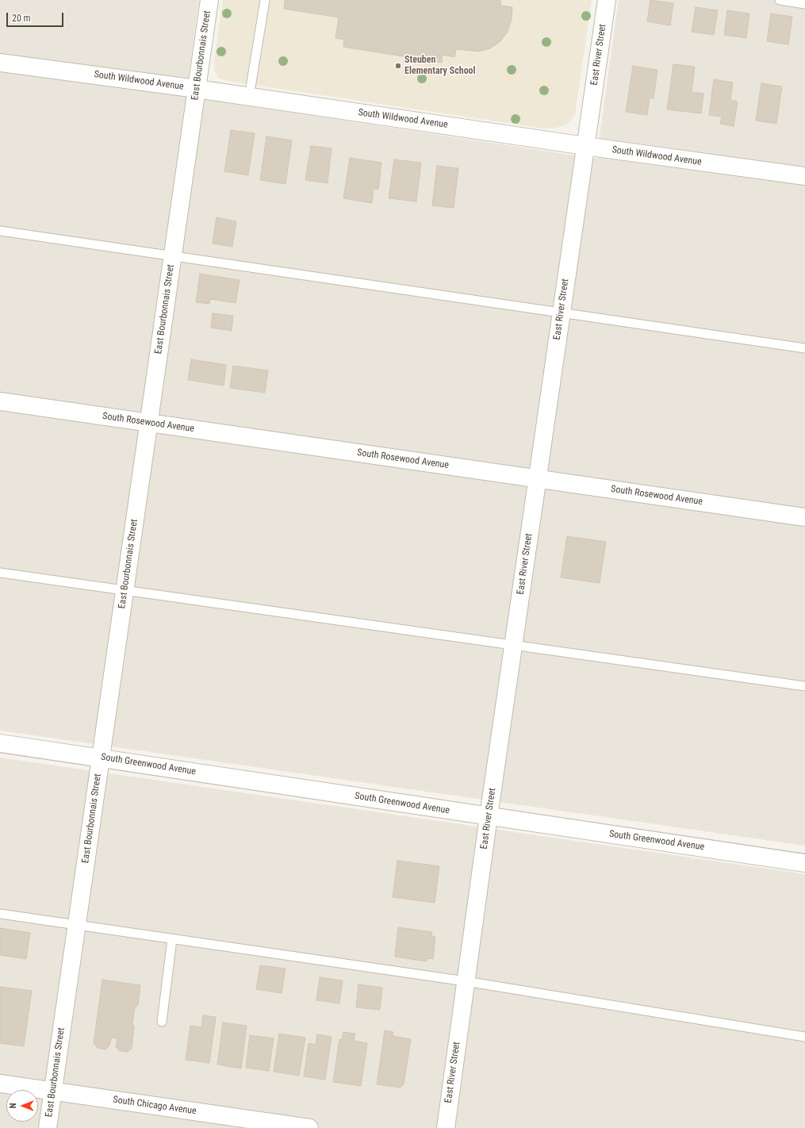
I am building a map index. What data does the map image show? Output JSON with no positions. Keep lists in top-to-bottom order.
{
  "streets": {
    "street": [
      "East River Street",
      "East Bourbonnais Street",
      "South Wildwood Avenue",
      "South Rosewood Avenue",
      "South Greenwood Avenue",
      "South Chicago Avenue"
    ]
  },
  "crossings": [
    ["East River Street", "South Wildwood Avenue"],
    ["East River Street", "South Rosewood Avenue"],
    ["East River Street", "South Greenwood Avenue"],
    ["East Bourbonnais Street", "South Wildwood Avenue"],
    ["East Bourbonnais Street", "South Rosewood Avenue"],
    ["East Bourbonnais Street", "South Greenwood Avenue"],
    ["East Bourbonnais Street", "South Chicago Avenue"]
  ],
  "places": ["Steuben Elementary School"],
  "scale_bar": "20 m",
  "north": "left"
}
